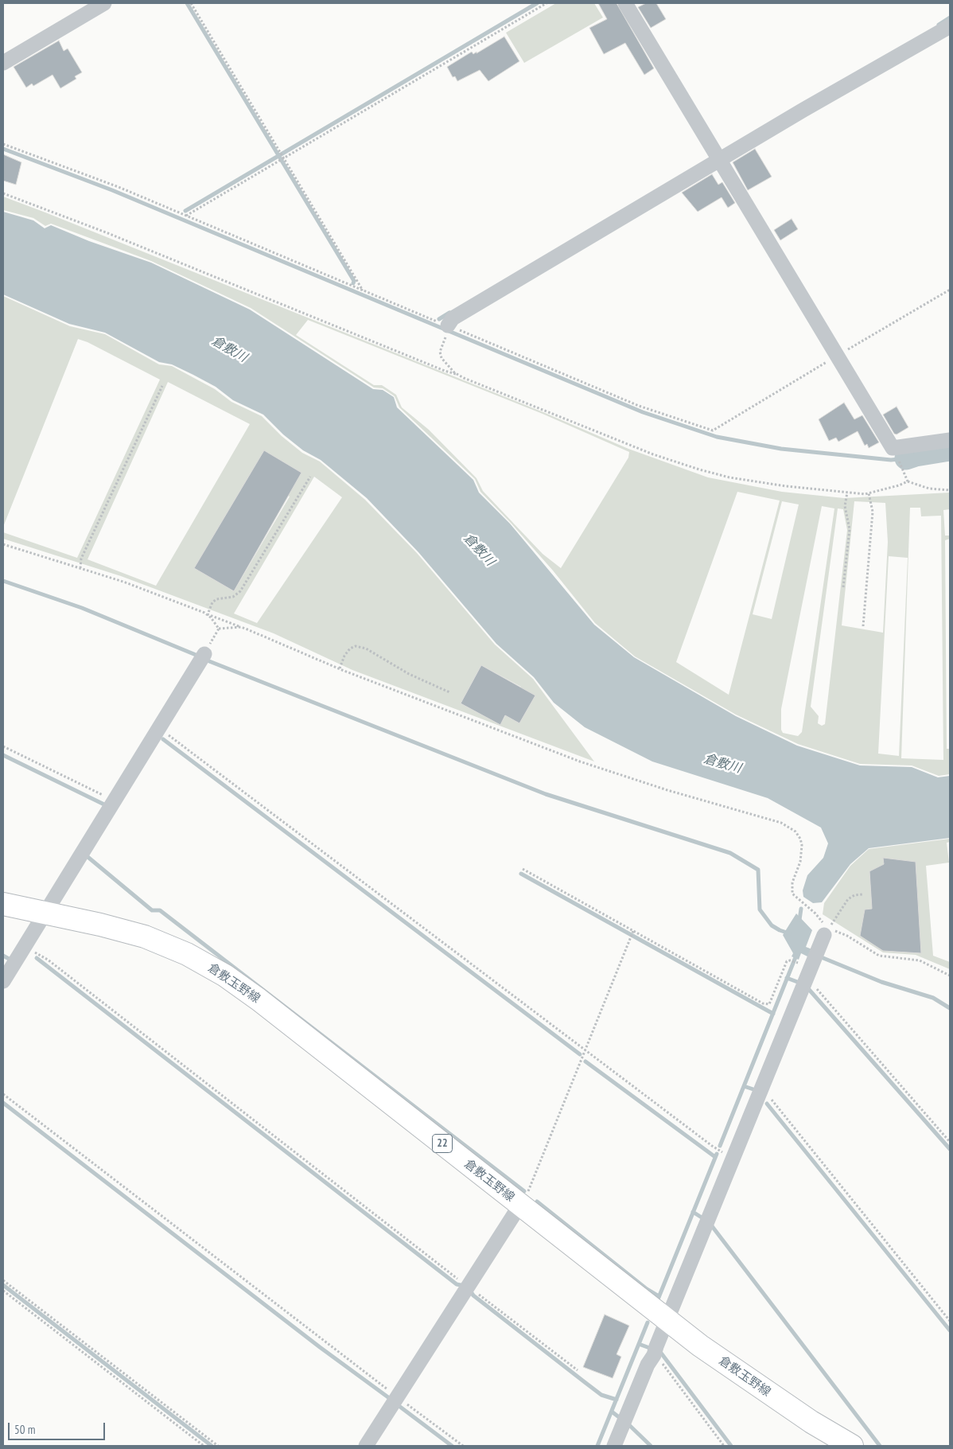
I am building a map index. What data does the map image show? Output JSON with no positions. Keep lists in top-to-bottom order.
{
  "streets": {
    "main road": ["倉敷玉野線", "22"]
  },
  "water": ["倉敷川"],
  "scale_bar": "50 m"
}
